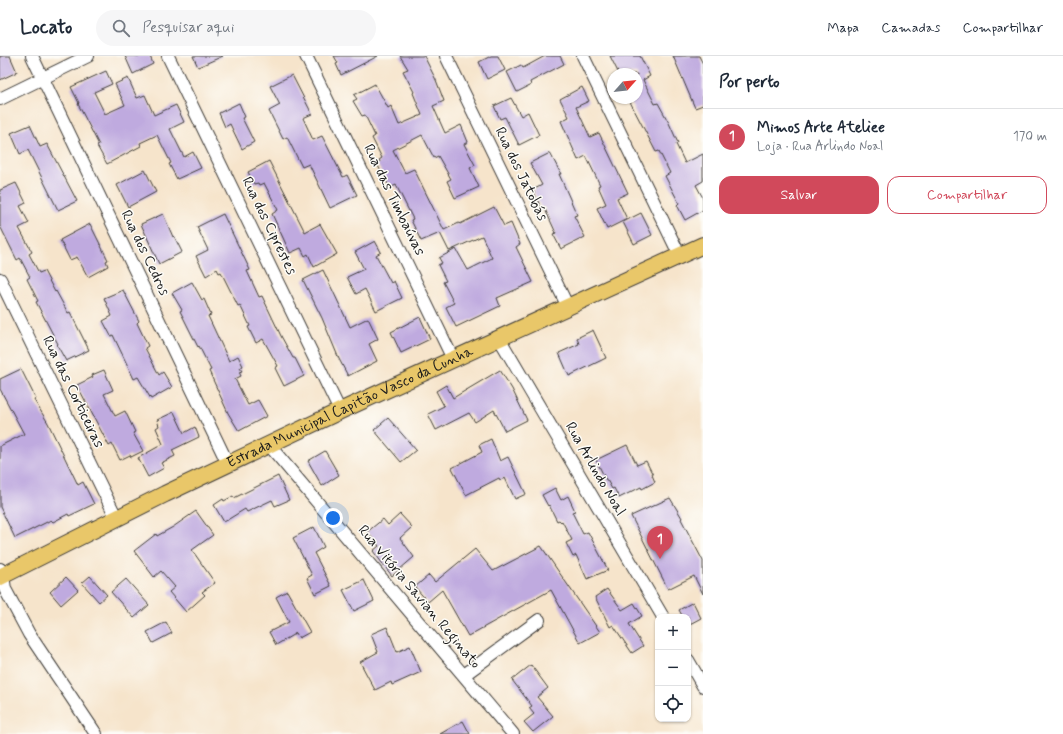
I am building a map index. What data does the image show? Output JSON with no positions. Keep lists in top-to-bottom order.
{
  "streets": {
    "main road": ["Estrada Municipal Capitão Vasco da Cunha"],
    "street": [
      "Rua dos Jatobás",
      "Rua das Timbaúvas",
      "Rua dos Ciprestes",
      "Rua dos Cedros",
      "Rua das Corticeiras",
      "Rua Arlindo Noal",
      "Rua Vitória Savian Reginato"
    ]
  },
  "crossings": [
    ["Rua dos Jatobás", "Estrada Municipal Capitão Vasco da Cunha"],
    ["Rua das Timbaúvas", "Estrada Municipal Capitão Vasco da Cunha"],
    ["Rua dos Ciprestes", "Estrada Municipal Capitão Vasco da Cunha"],
    ["Rua dos Cedros", "Estrada Municipal Capitão Vasco da Cunha"],
    ["Rua das Corticeiras", "Estrada Municipal Capitão Vasco da Cunha"],
    ["Estrada Municipal Capitão Vasco da Cunha", "Rua Arlindo Noal"],
    ["Estrada Municipal Capitão Vasco da Cunha", "Rua Vitória Savian Reginato"]
  ],
  "north": "top right",
  "page": {
    "header": "Locato",
    "search": "Pesquisar aqui",
    "nav": ["Mapa", "Camadas", "Compartilhar"],
    "heading": "Por perto",
    "list": [
      {
        "mark": "1",
        "name": "Mimos Arte Ateliee",
        "note": "Loja · Rua Arlindo Noal",
        "value": "170 m"
      }
    ],
    "buttons": ["Salvar", "Compartilhar"],
    "pins": "1",
    "map_buttons": ["+", "−"]
  }
}
